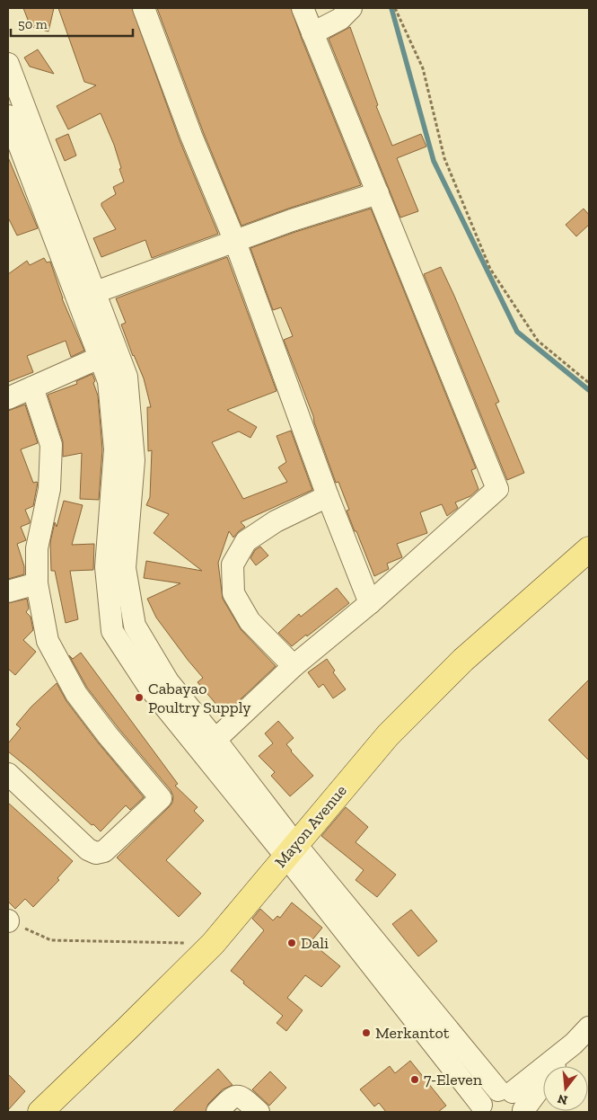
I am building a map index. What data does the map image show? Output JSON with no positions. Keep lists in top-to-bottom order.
{
  "streets": {
    "main road": ["Mayon Avenue"]
  },
  "places": [
    "Cabayao Poultry Supply",
    "Dali",
    "Merkantot",
    "7-Eleven"
  ],
  "scale_bar": "50 m",
  "north": "bottom"
}
